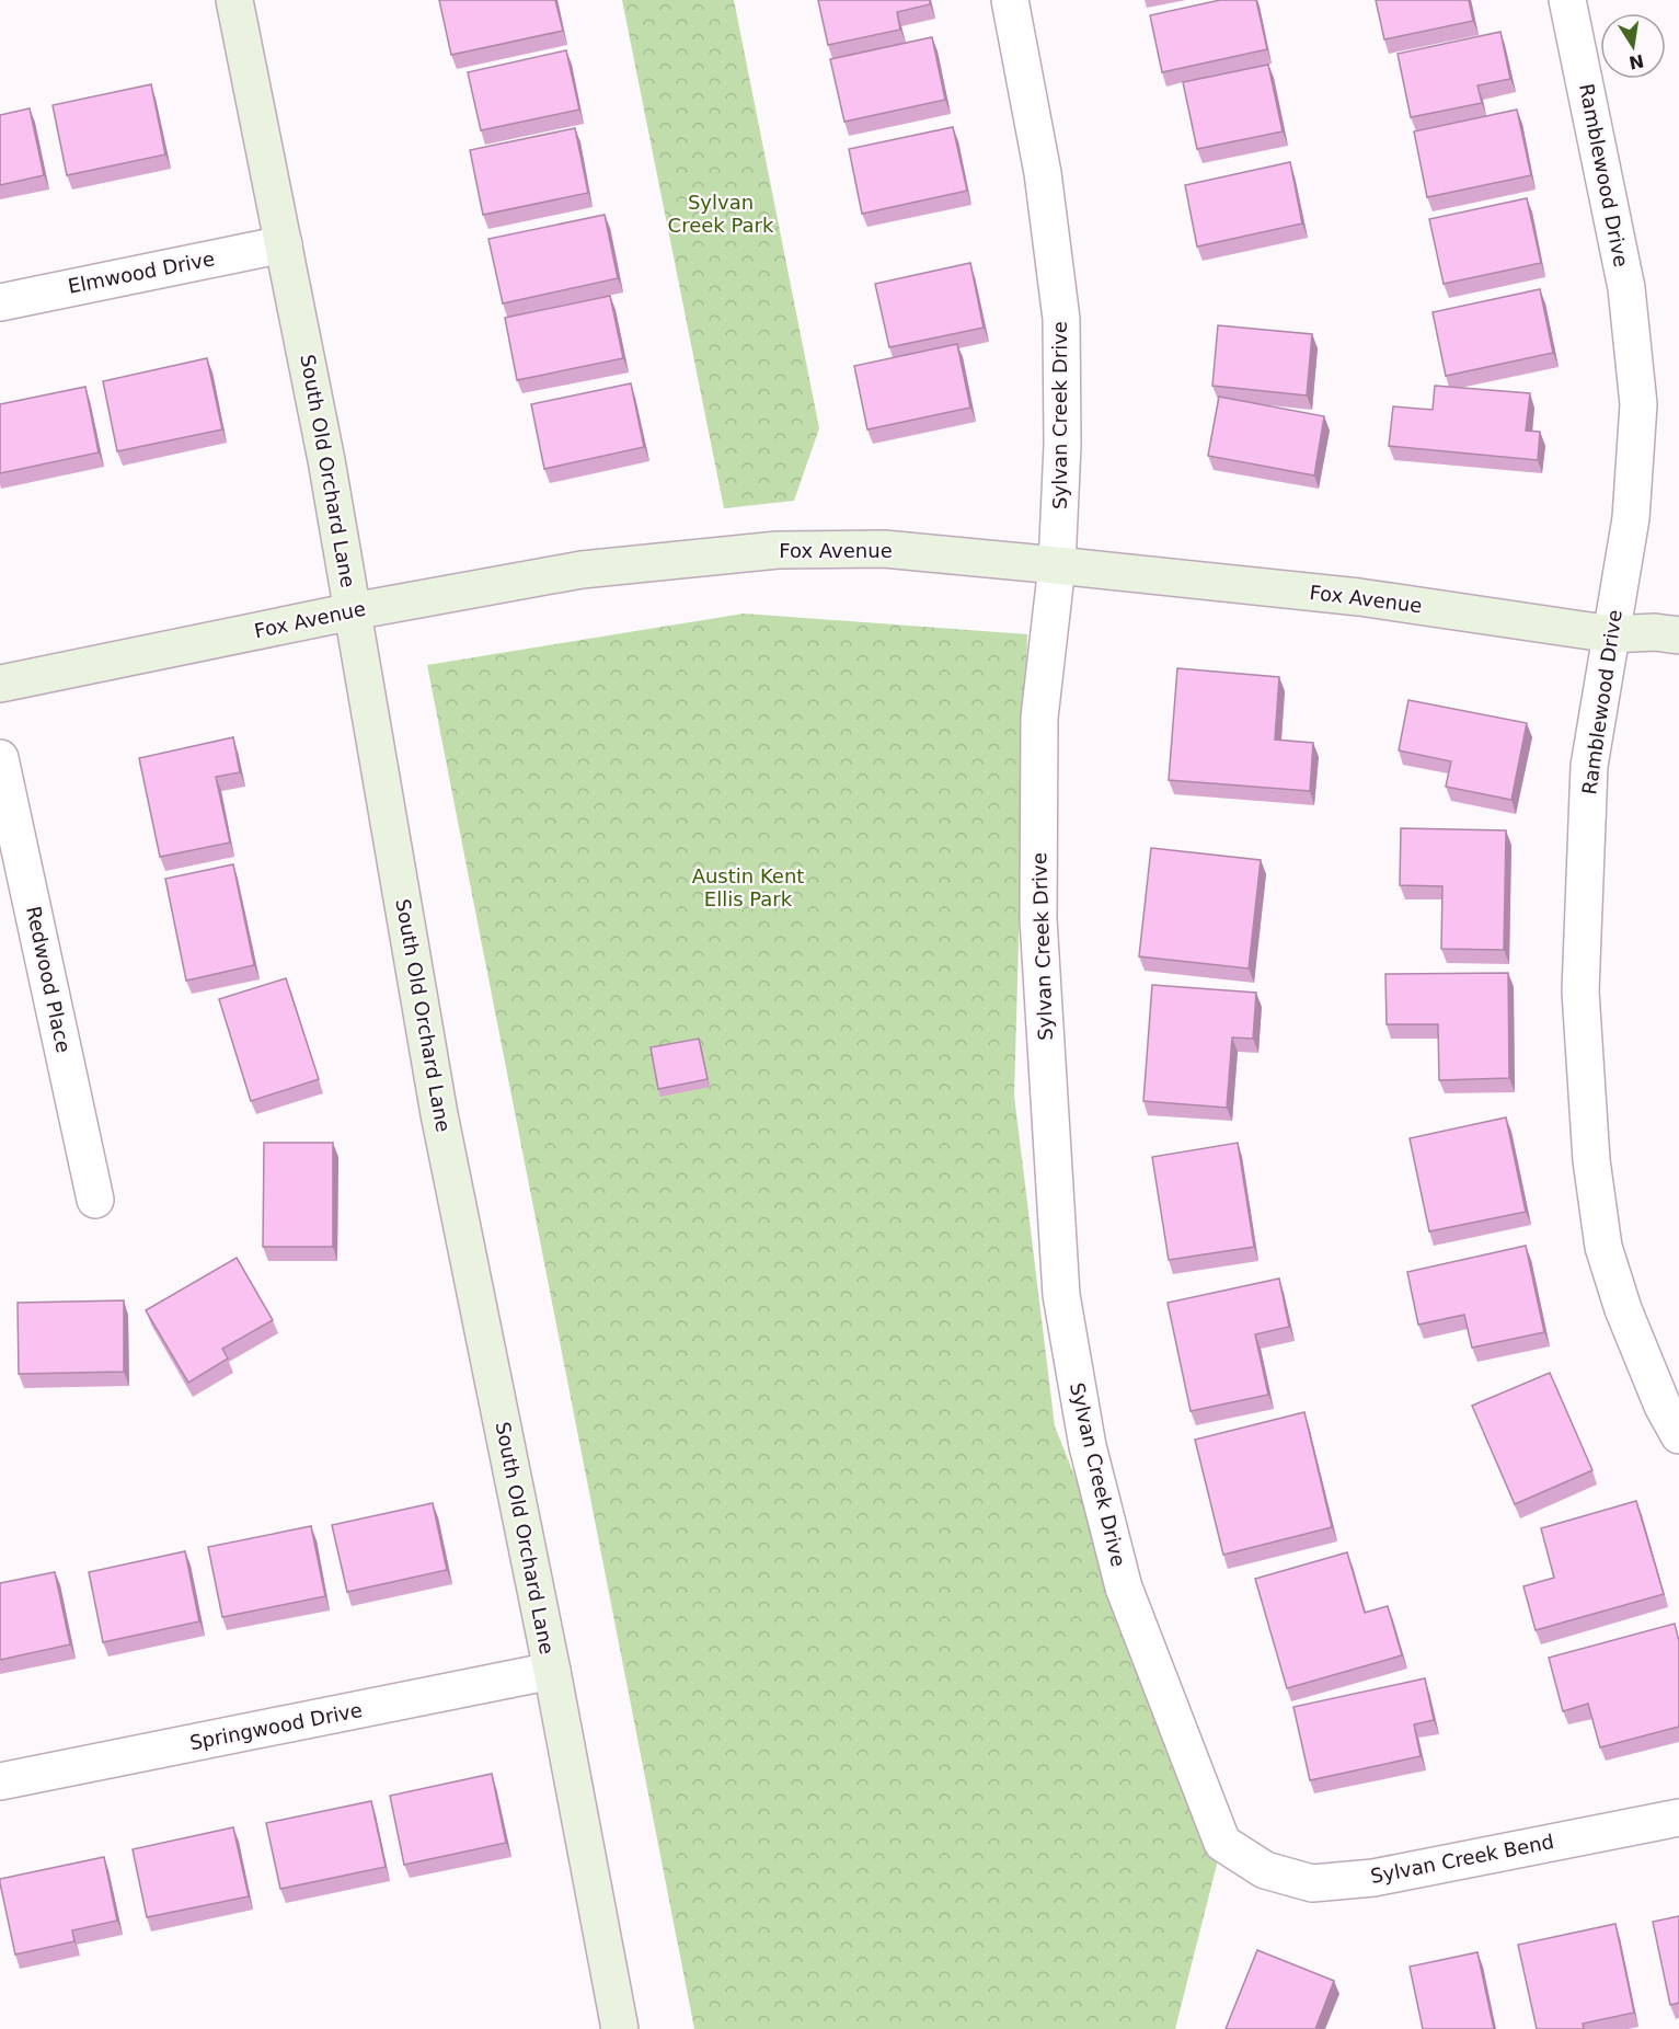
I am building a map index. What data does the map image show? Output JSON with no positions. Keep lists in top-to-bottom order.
{
  "streets": {
    "street": [
      "Ramblewood Drive",
      "Elmwood Drive",
      "Sylvan Creek Drive",
      "South Old Orchard Lane",
      "Fox Avenue",
      "Redwood Place",
      "Springwood Drive",
      "Sylvan Creek Bend"
    ]
  },
  "crossings": [
    ["Ramblewood Drive", "Fox Avenue"],
    ["Elmwood Drive", "South Old Orchard Lane"],
    ["Sylvan Creek Drive", "Fox Avenue"],
    ["Sylvan Creek Drive", "Sylvan Creek Bend"],
    ["South Old Orchard Lane", "Fox Avenue"],
    ["South Old Orchard Lane", "Springwood Drive"]
  ],
  "parks": ["Sylvan Creek Park", "Austin Kent Ellis Park"],
  "north": "bottom"
}
